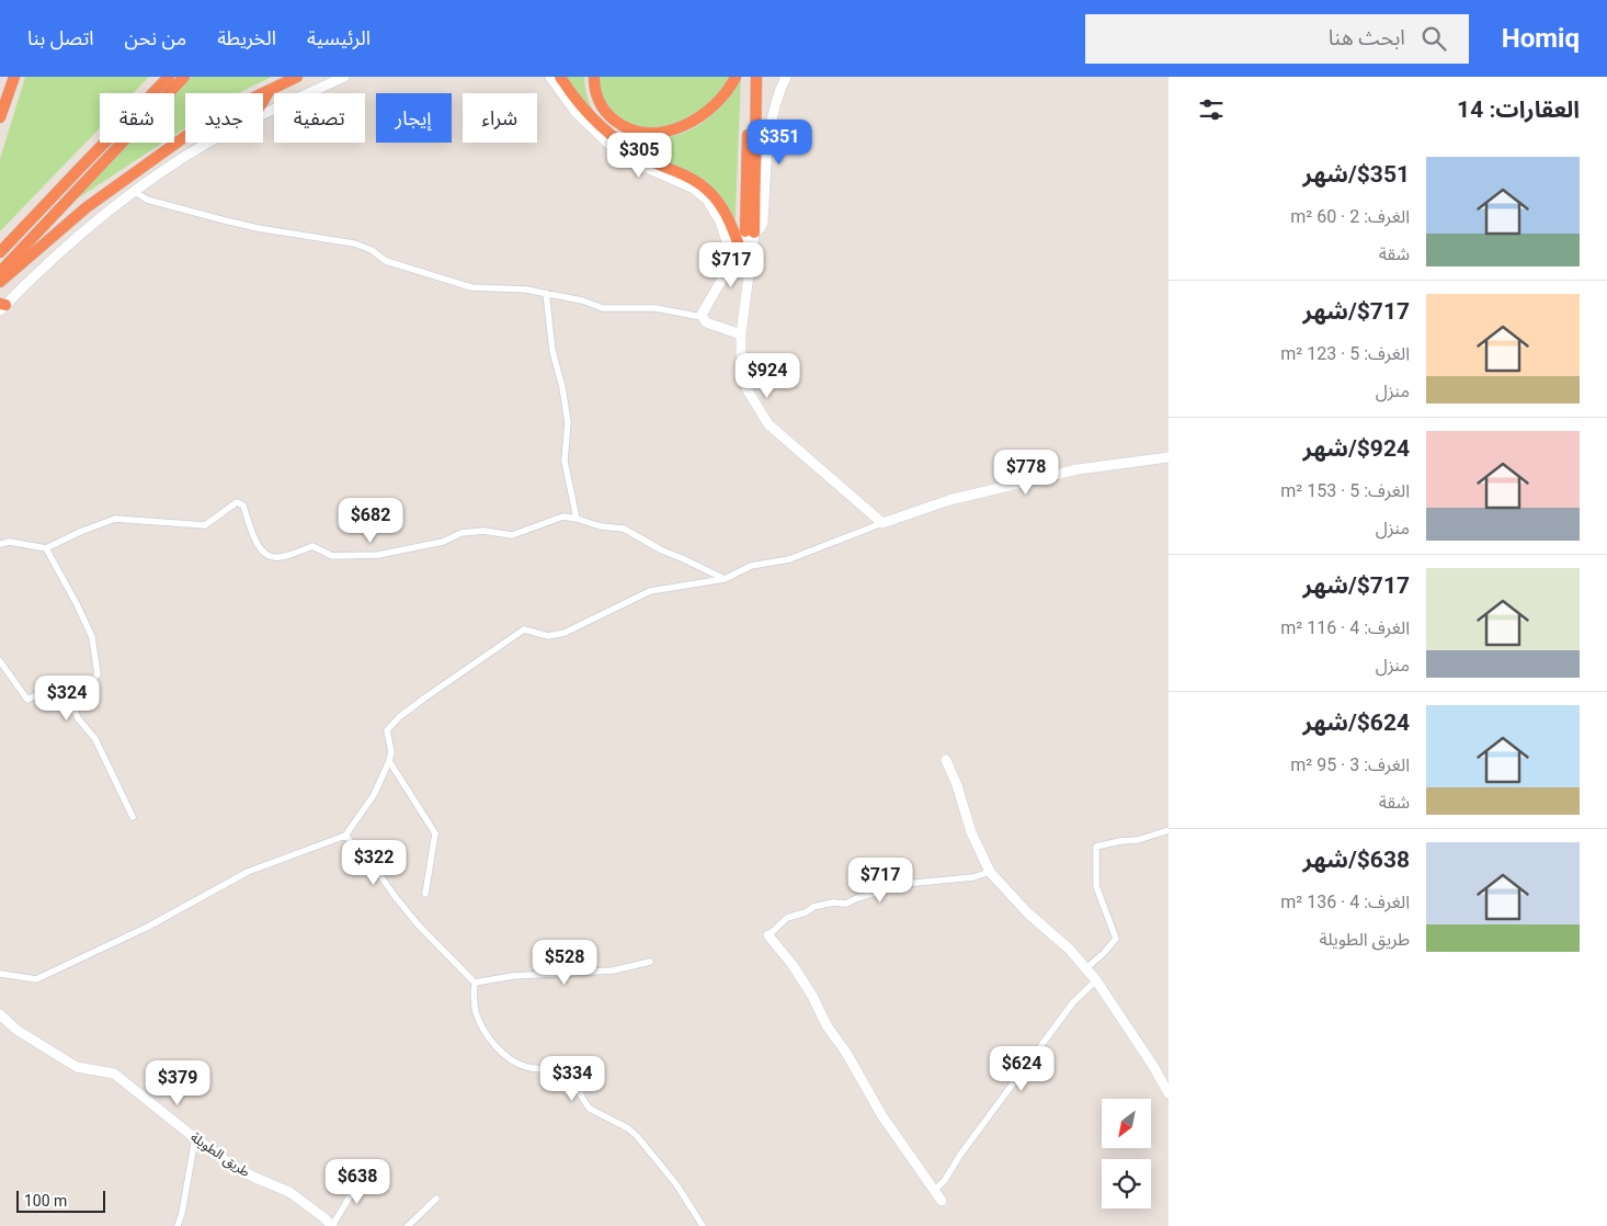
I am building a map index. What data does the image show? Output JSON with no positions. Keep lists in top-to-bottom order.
{
  "streets": {
    "street": ["طريق الطويلة"]
  },
  "scale_bar": "100 m",
  "north": "bottom left",
  "page": {
    "header": "Homiq",
    "search": "ابحث هنا",
    "nav": [
      "الرئيسية",
      "الخريطة",
      "من نحن",
      "اتصل بنا"
    ],
    "heading": "العقارات: 14",
    "chip": [
      "شراء",
      "إيجار",
      "تصفية",
      "جديد",
      "شقة"
    ],
    "price": [
      "$351",
      "$305",
      "$717",
      "$924",
      "$778",
      "$682",
      "$324",
      "$322",
      "$717",
      "$528",
      "$624",
      "$334",
      "$379",
      "$638"
    ],
    "list": [
      {
        "name": "$351/شهر",
        "note": "الغرف: 2 · 60 m² · شقة"
      },
      {
        "name": "$717/شهر",
        "note": "الغرف: 5 · 123 m² · منزل"
      },
      {
        "name": "$924/شهر",
        "note": "الغرف: 5 · 153 m² · منزل"
      },
      {
        "name": "$717/شهر",
        "note": "الغرف: 4 · 116 m² · منزل"
      },
      {
        "name": "$624/شهر",
        "note": "الغرف: 3 · 95 m² · شقة"
      },
      {
        "name": "$638/شهر",
        "note": "الغرف: 4 · 136 m² · طريق الطويلة"
      }
    ],
    "scale": "100 m"
  }
}
